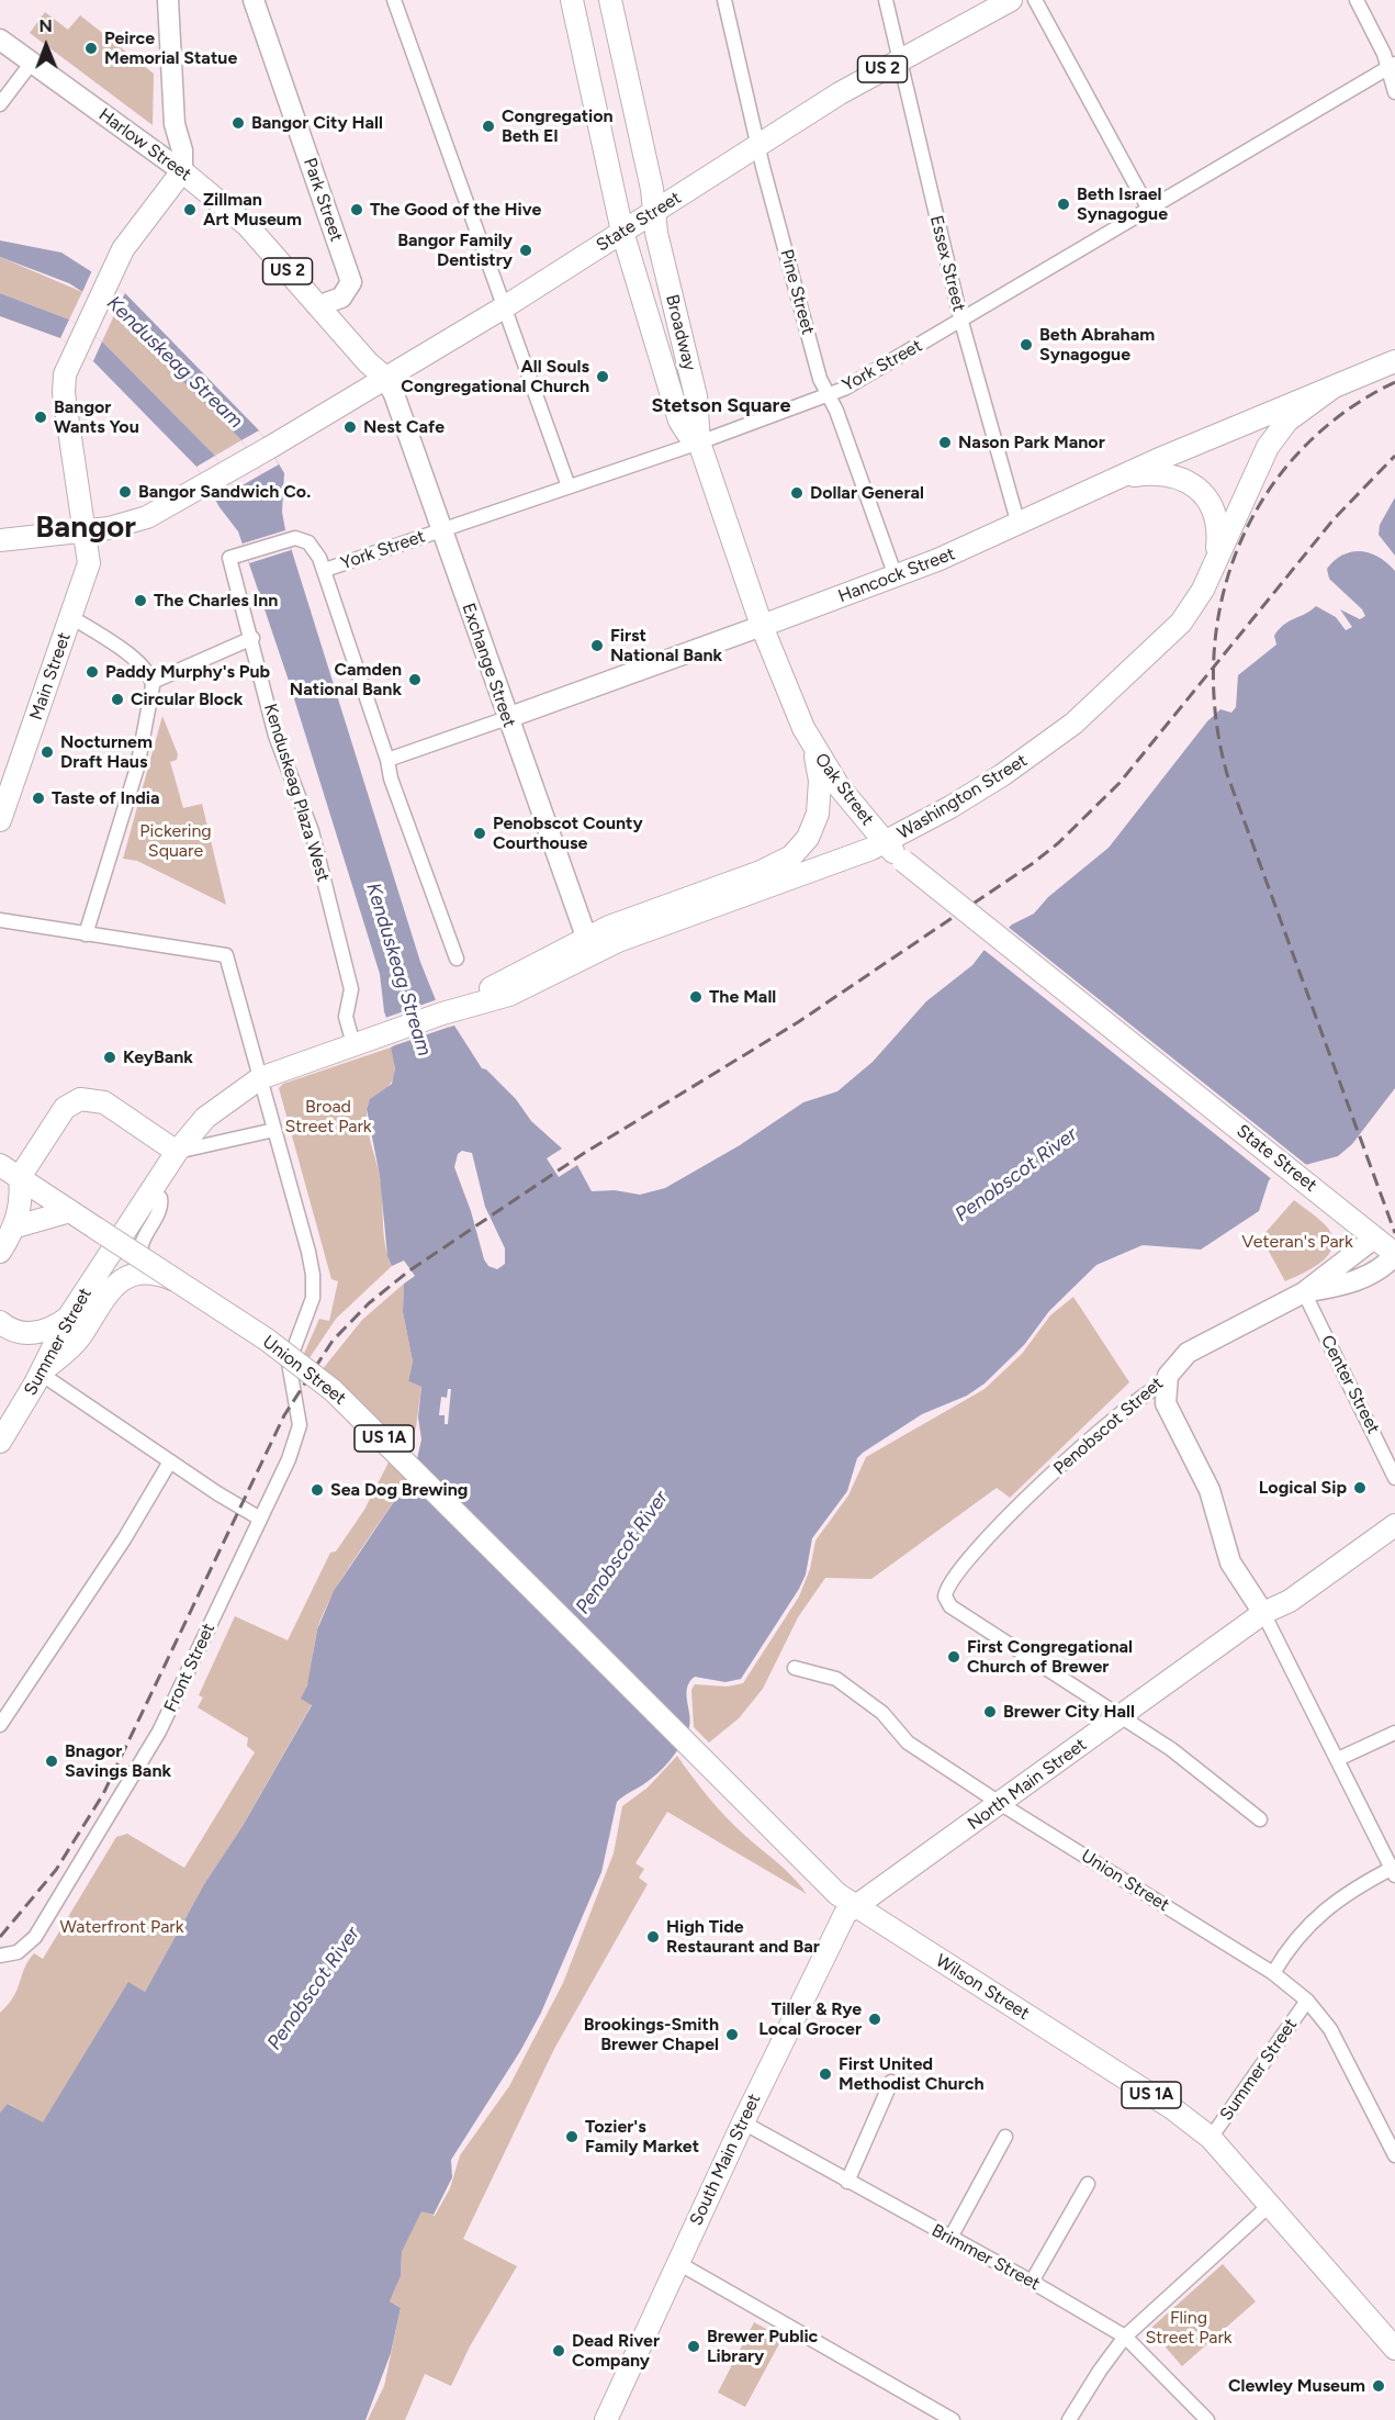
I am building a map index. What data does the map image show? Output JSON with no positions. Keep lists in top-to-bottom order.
{
  "streets": {
    "main road": [
      "US 2",
      "Harlow Street",
      "State Street",
      "Broadway",
      "Hancock Street",
      "Main Street",
      "Oak Street",
      "Washington Street",
      "Summer Street",
      "Union Street",
      "US 1A",
      "North Main Street",
      "Wilson Street",
      "South Main Street"
    ],
    "street": [
      "Park Street",
      "Essex Street",
      "Pine Street",
      "York Street",
      "Exchange Street",
      "Kenduskeag Plaza West",
      "Center Street",
      "Penobscot Street",
      "Front Street",
      "Brimmer Street"
    ]
  },
  "crossings": [
    ["US 2", "State Street"],
    ["US 2", "Main Street"],
    ["Harlow Street", "Park Street"],
    ["Harlow Street", "State Street"],
    ["Harlow Street", "Exchange Street"],
    ["Harlow Street", "Main Street"],
    ["State Street", "Essex Street"],
    ["State Street", "Pine Street"],
    ["State Street", "Broadway"],
    ["State Street", "Exchange Street"],
    ["State Street", "Main Street"],
    ["State Street", "Oak Street"],
    ["Essex Street", "York Street"],
    ["Essex Street", "Hancock Street"],
    ["Pine Street", "York Street"],
    ["Pine Street", "Hancock Street"],
    ["Broadway", "York Street"],
    ["Broadway", "Oak Street"],
    ["York Street", "Exchange Street"],
    ["York Street", "Oak Street"],
    ["York Street", "Kenduskeag Plaza West"],
    ["Hancock Street", "Exchange Street"],
    ["Hancock Street", "Oak Street"],
    ["Hancock Street", "Washington Street"],
    ["Exchange Street", "Washington Street"],
    ["Oak Street", "Washington Street"],
    ["Kenduskeag Plaza West", "Washington Street"],
    ["Washington Street", "US 1A"],
    ["Summer Street", "Union Street"],
    ["Summer Street", "US 1A"],
    ["Summer Street", "Wilson Street"],
    ["Union Street", "US 1A"],
    ["Union Street", "North Main Street"],
    ["Union Street", "Wilson Street"],
    ["Center Street", "Penobscot Street"],
    ["Penobscot Street", "North Main Street"],
    ["North Main Street", "Wilson Street"],
    ["North Main Street", "South Main Street"],
    ["Wilson Street", "South Main Street"],
    ["South Main Street", "Brimmer Street"]
  ],
  "districts": ["Stetson Square", "Bangor"],
  "water": ["Kenduskeag Stream", "Penobscot River"],
  "parks": [
    "Pickering Square",
    "Broad Street Park",
    "Veteran's Park",
    "Waterfront Park",
    "Fling Street Park"
  ],
  "places": [
    "Peirce Memorial Statue",
    "Bangor City Hall",
    "Congregation Beth El",
    "Beth Israel Synagogue",
    "Zillman Art Museum",
    "The Good of the Hive",
    "Bangor Family Dentistry",
    "Beth Abraham Synagogue",
    "All Souls Congregational Church",
    "Bangor Wants You",
    "Nest Cafe",
    "Nason Park Manor",
    "Bangor Sandwich Co.",
    "Dollar General",
    "The Charles Inn",
    "First National Bank",
    "Paddy Murphy's Pub",
    "Camden National Bank",
    "Circular Block",
    "Nocturnem Draft Haus",
    "Taste of India",
    "Penobscot County Courthouse",
    "The Mall",
    "KeyBank",
    "Logical Sip",
    "Sea Dog Brewing",
    "First Congregational Church of Brewer",
    "Brewer City Hall",
    "Bnagor Savings Bank",
    "High Tide Restaurant and Bar",
    "Tiller & Rye Local Grocer",
    "Brookings-Smith Brewer Chapel",
    "First United Methodist Church",
    "Tozier's Family Market",
    "Brewer Public Library",
    "Dead River Company",
    "Clewley Museum"
  ],
  "north": "top"
}
